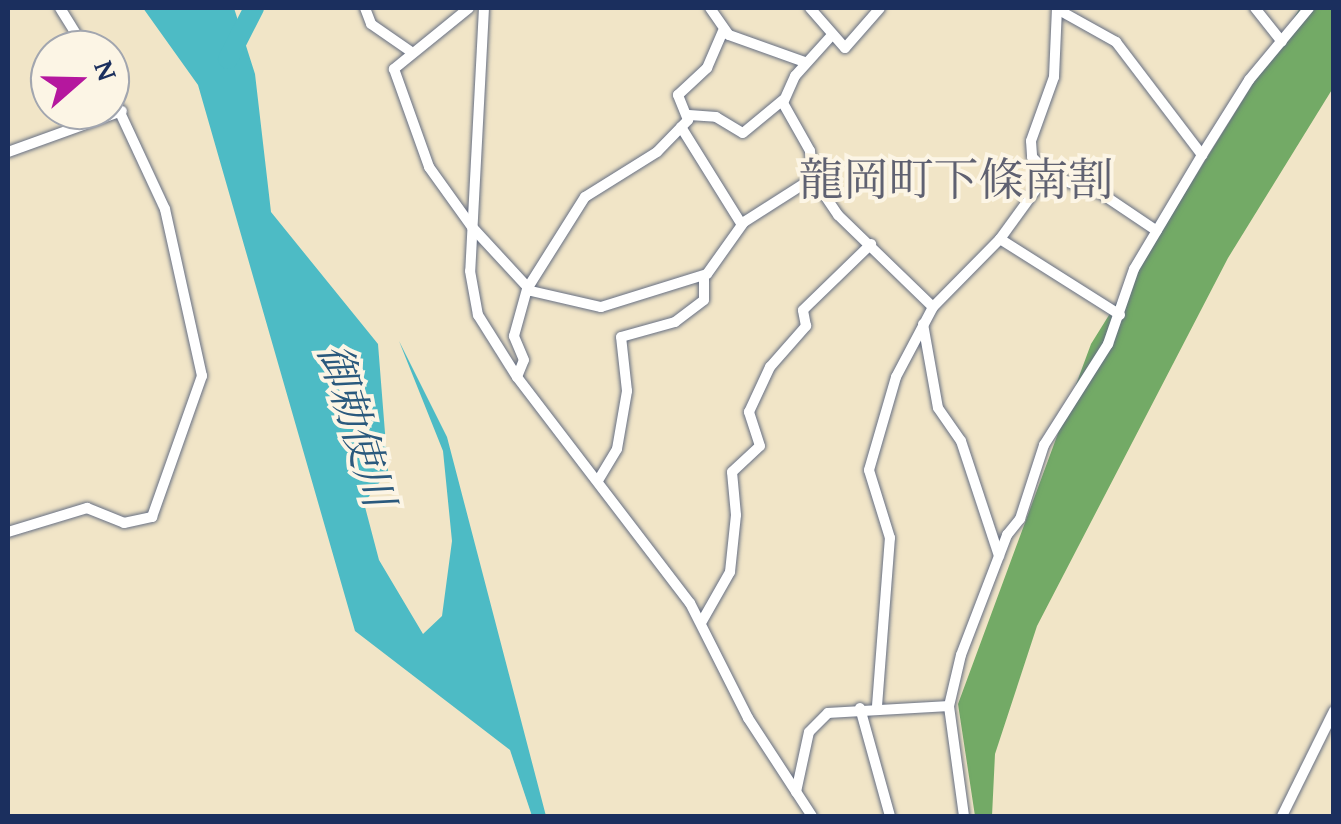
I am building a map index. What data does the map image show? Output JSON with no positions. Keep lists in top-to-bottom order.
{
  "districts": ["龍岡町下條南割"],
  "water": ["御勅使川"],
  "north": "right"
}
